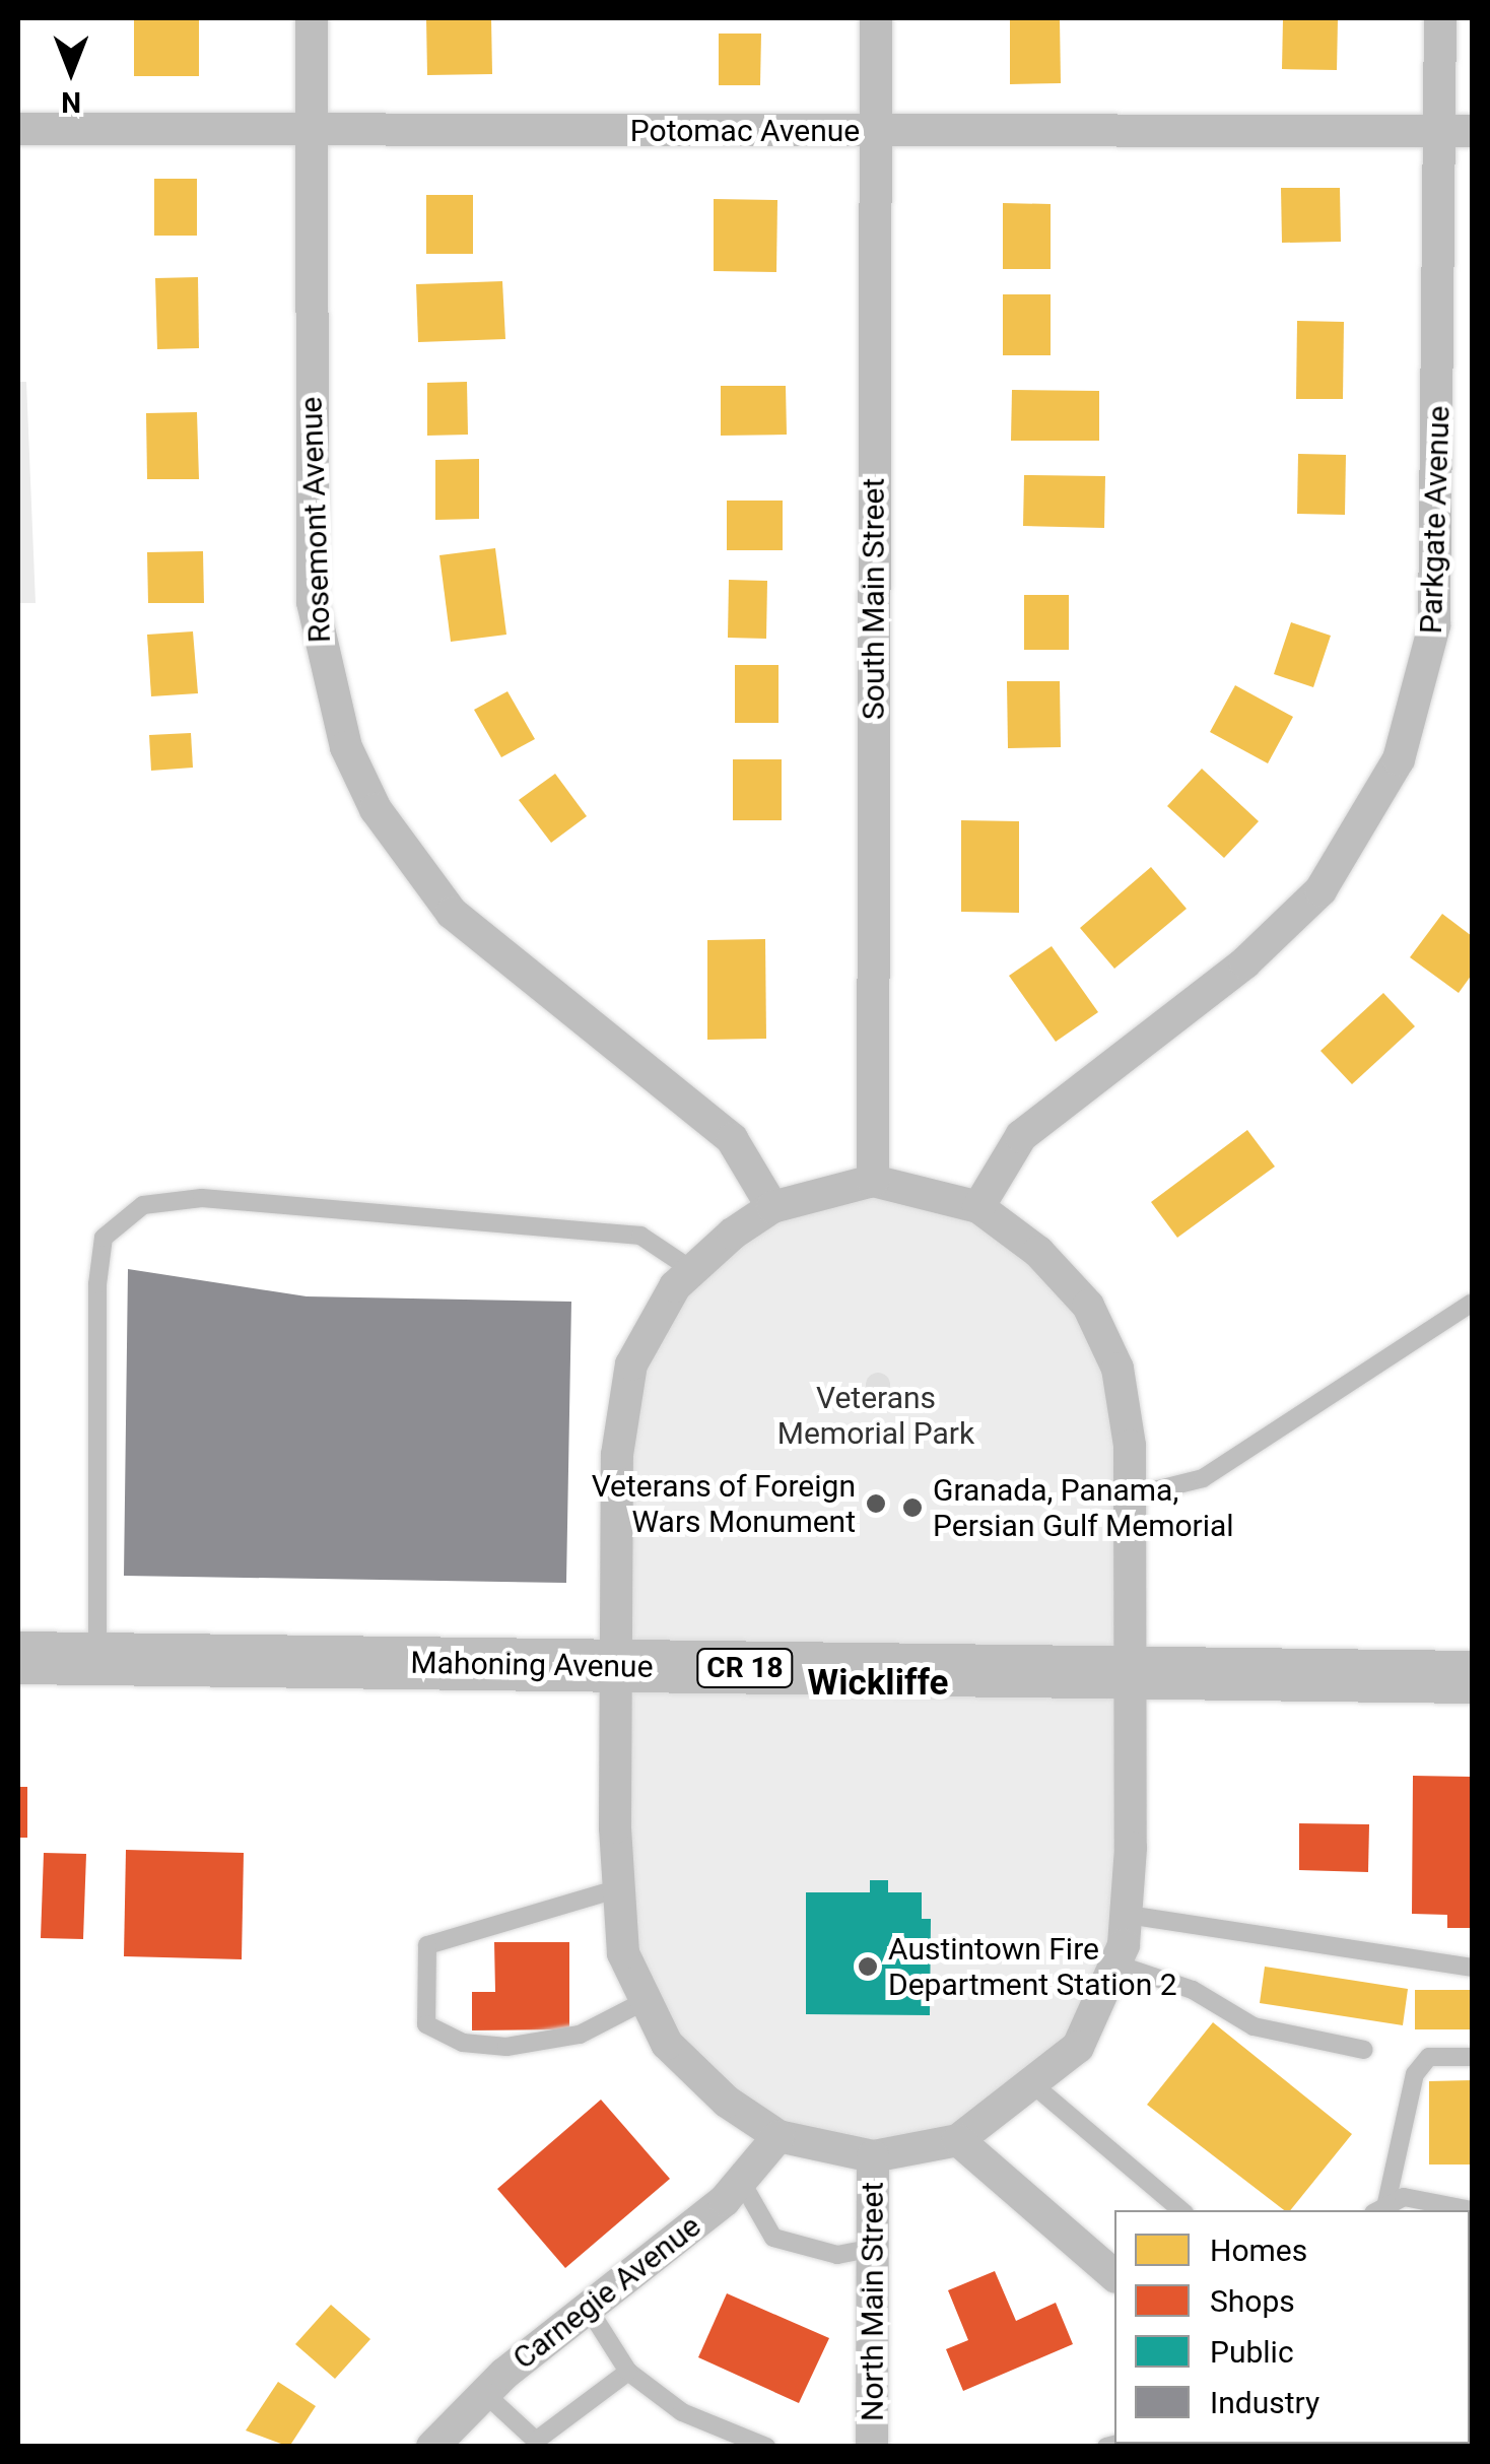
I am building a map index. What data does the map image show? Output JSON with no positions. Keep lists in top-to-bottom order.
{
  "streets": {
    "main road": ["Mahoning Avenue", "CR 18"],
    "street": [
      "Potomac Avenue",
      "Rosemont Avenue",
      "Parkgate Avenue",
      "South Main Street",
      "Carnegie Avenue",
      "North Main Street"
    ]
  },
  "crossings": [
    ["Potomac Avenue", "Rosemont Avenue"],
    ["Potomac Avenue", "Parkgate Avenue"],
    ["Potomac Avenue", "South Main Street"]
  ],
  "districts": ["Wickliffe"],
  "parks": ["Veterans Memorial Park"],
  "places": ["Veterans of Foreign Wars Monument", "Granada, Panama, Persian Gulf Memorial", "Austintown Fire Department Station 2"],
  "legend": [
    "Homes",
    "Shops",
    "Public",
    "Industry"
  ],
  "north": "bottom"
}
